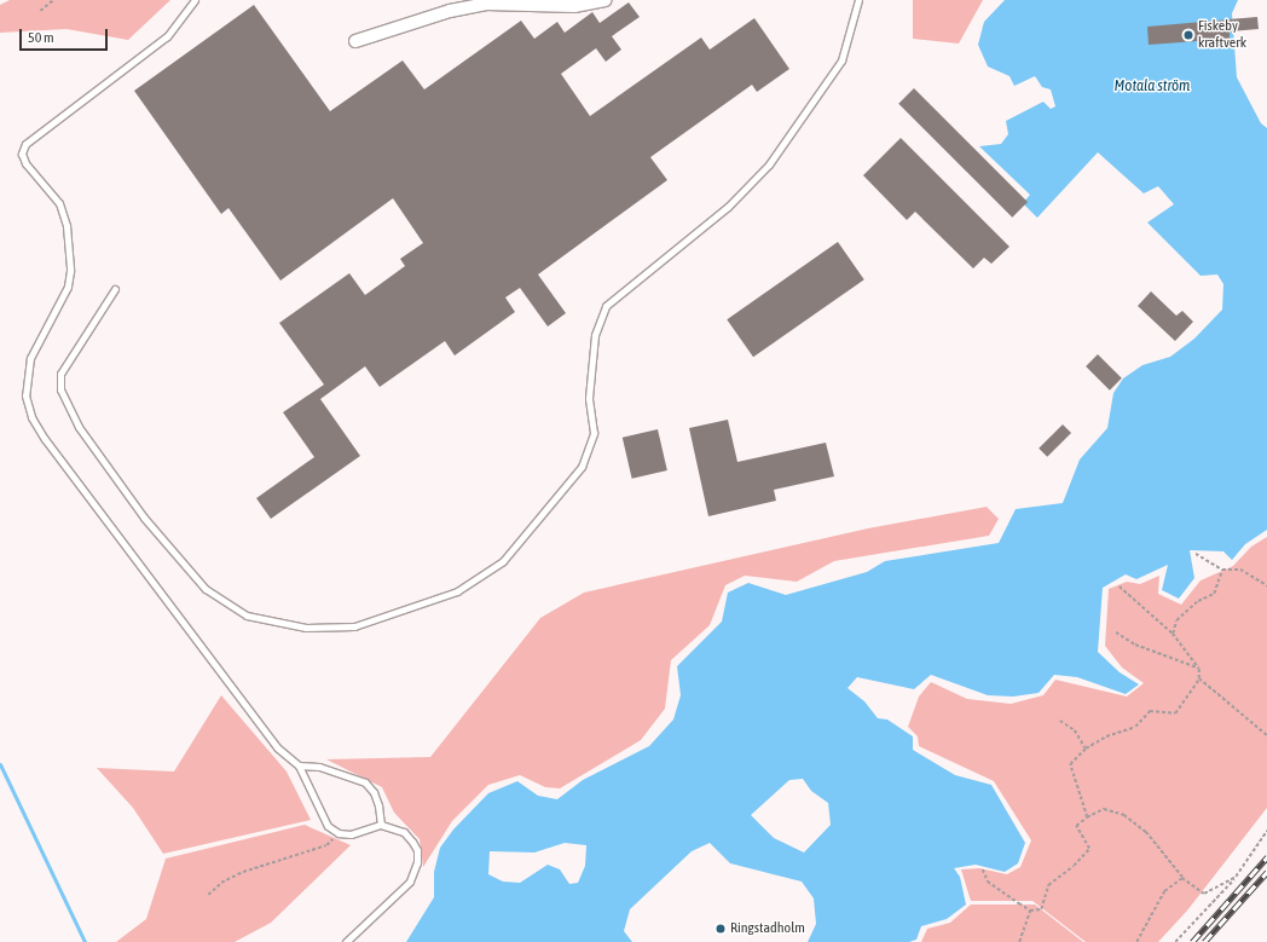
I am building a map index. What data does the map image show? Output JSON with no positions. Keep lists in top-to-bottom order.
{
  "water": ["Motala ström"],
  "places": ["Fiskeby kraftverk", "Ringstadholm"],
  "scale_bar": "50 m"
}
